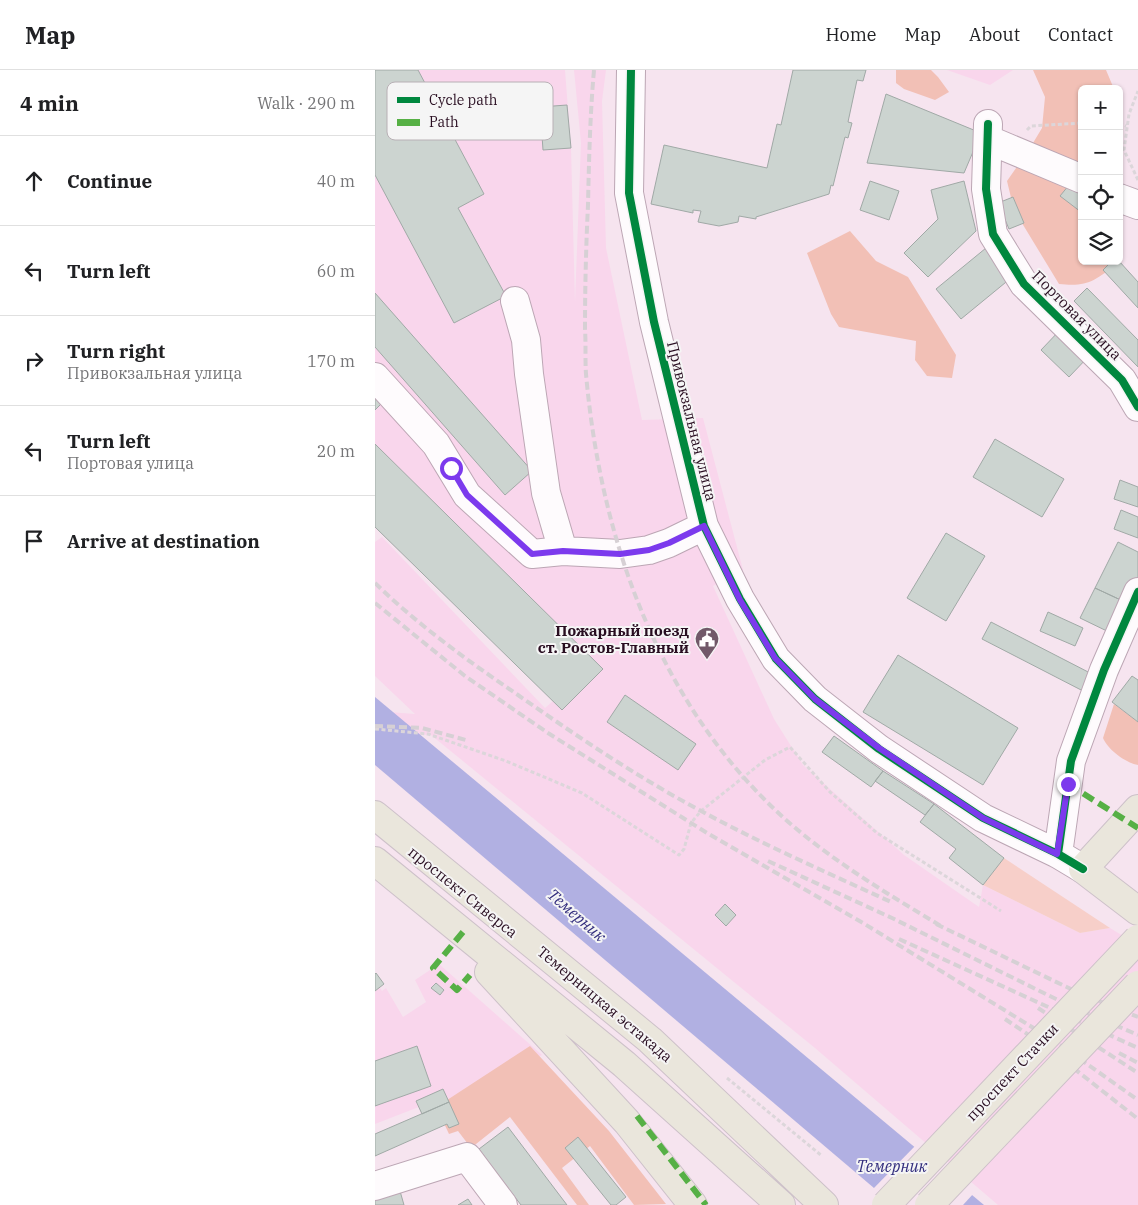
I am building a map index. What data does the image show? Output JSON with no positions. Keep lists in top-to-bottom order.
{
  "streets": {
    "main road": ["проспект Сиверса", "Темерницкая эстакада", "проспект Стачки"],
    "street": ["Портовая улица", "Привокзальная улица"]
  },
  "water": ["Темерник"],
  "places": {
    "public building": ["Пожарный поезд ст. Ростов-Главный"]
  },
  "legend": ["Cycle path", "Path"],
  "page": {
    "header": "Map",
    "nav": [
      "Home",
      "Map",
      "About",
      "Contact"
    ],
    "heading": ["4 min", "Walk · 290 m"],
    "map_buttons": ["+", "−"],
    "list": [
      ["Continue", "40 m"],
      ["Turn left", "60 m"],
      ["Turn right", "Привокзальная улица", "170 m"],
      ["Turn left", "Портовая улица", "20 m"],
      "Arrive at destination"
    ]
  }
}
